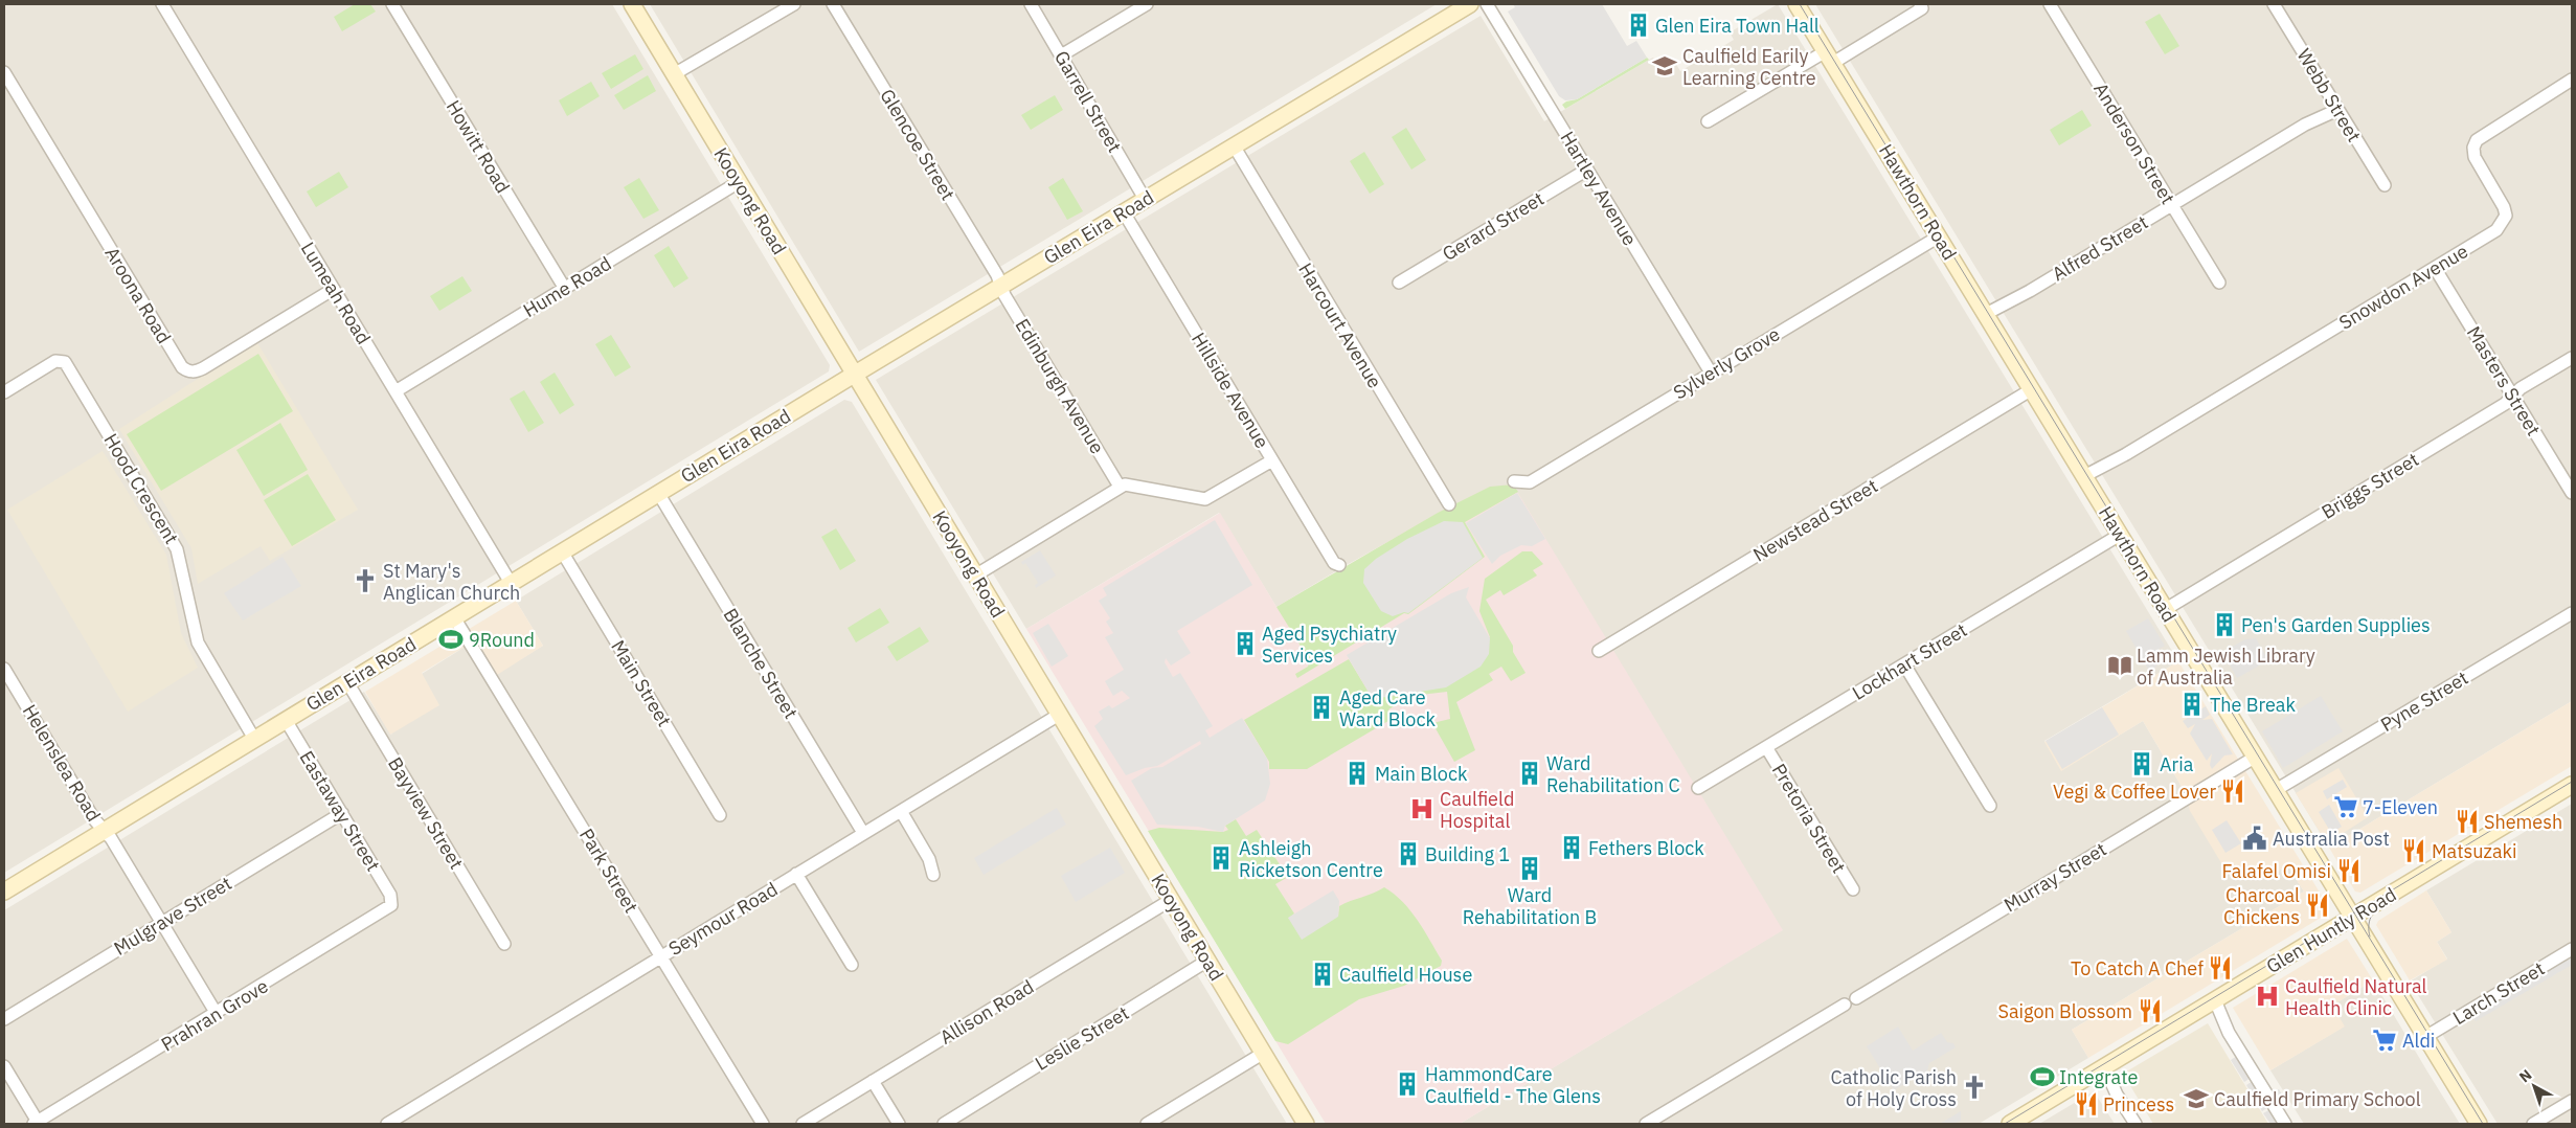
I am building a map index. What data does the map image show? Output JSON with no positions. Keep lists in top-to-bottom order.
{
  "streets": {
    "main road": [
      "Kooyong Road",
      "Hawthorn Road",
      "Glen Eira Road",
      "Glen Huntly Road"
    ],
    "street": [
      "Webb Street",
      "Garrell Street",
      "Anderson Street",
      "Glencoe Street",
      "Howitt Road",
      "Hartley Avenue",
      "Gerard Street",
      "Alfred Street",
      "Hume Road",
      "Snowdon Avenue",
      "Lumeah Road",
      "Aroona Road",
      "Harcourt Avenue",
      "Sylverly Grove",
      "Masters Street",
      "Edinburgh Avenue",
      "Hillside Avenue",
      "Briggs Street",
      "Hood Crescent",
      "Newstead Street",
      "Lockhart Street",
      "Blanche Street",
      "Main Street",
      "Pyne Street",
      "Helenslea Road",
      "Eastaway Street",
      "Bayview Street",
      "Pretoria Street",
      "Park Street",
      "Murray Street",
      "Mulgrave Street",
      "Seymour Road",
      "Larch Street",
      "Allison Road",
      "Prahran Grove",
      "Leslie Street"
    ]
  },
  "crossings": [
    ["Webb Street", "Alfred Street"],
    ["Garrell Street", "Glen Eira Road"],
    ["Anderson Street", "Alfred Street"],
    ["Glencoe Street", "Glen Eira Road"],
    ["Glencoe Street", "Edinburgh Avenue"],
    ["Howitt Road", "Hume Road"],
    ["Hartley Avenue", "Gerard Street"],
    ["Hartley Avenue", "Sylverly Grove"],
    ["Kooyong Road", "Glen Eira Road"],
    ["Kooyong Road", "Hume Road"],
    ["Kooyong Road", "Seymour Road"],
    ["Kooyong Road", "Allison Road"],
    ["Kooyong Road", "Leslie Street"],
    ["Hawthorn Road", "Alfred Street"],
    ["Hawthorn Road", "Snowdon Avenue"],
    ["Hawthorn Road", "Sylverly Grove"],
    ["Hawthorn Road", "Briggs Street"],
    ["Hawthorn Road", "Newstead Street"],
    ["Hawthorn Road", "Lockhart Street"],
    ["Hawthorn Road", "Pyne Street"],
    ["Hawthorn Road", "Murray Street"],
    ["Hawthorn Road", "Glen Huntly Road"],
    ["Hawthorn Road", "Larch Street"],
    ["Glen Eira Road", "Lumeah Road"],
    ["Glen Eira Road", "Harcourt Avenue"],
    ["Glen Eira Road", "Edinburgh Avenue"],
    ["Glen Eira Road", "Hillside Avenue"],
    ["Glen Eira Road", "Hood Crescent"],
    ["Glen Eira Road", "Blanche Street"],
    ["Glen Eira Road", "Main Street"],
    ["Glen Eira Road", "Helenslea Road"],
    ["Glen Eira Road", "Eastaway Street"],
    ["Glen Eira Road", "Bayview Street"],
    ["Glen Eira Road", "Park Street"],
    ["Hume Road", "Lumeah Road"],
    ["Snowdon Avenue", "Masters Street"],
    ["Lumeah Road", "Aroona Road"],
    ["Masters Street", "Briggs Street"],
    ["Lockhart Street", "Pretoria Street"],
    ["Blanche Street", "Seymour Road"],
    ["Helenslea Road", "Mulgrave Street"],
    ["Helenslea Road", "Prahran Grove"],
    ["Eastaway Street", "Mulgrave Street"],
    ["Eastaway Street", "Prahran Grove"],
    ["Park Street", "Seymour Road"]
  ],
  "places": {
    "building": [
      "Glen Eira Town Hall",
      "Pen's Garden Supplies",
      "Aged Psychiatry Services",
      "The Break",
      "Aged Care Ward Block",
      "Aria",
      "Main Block",
      "Ward Rehabilitation C",
      "Fethers Block",
      "Building 1",
      "Ashleigh Ricketson Centre",
      "Ward Rehabilitation B",
      "Caulfield House",
      "HammondCare Caulfield - The Glens"
    ],
    "school or university": ["Caulfield Earily Learning Centre", "Caulfield Primary School"],
    "church": ["St Mary's Anglican Church", "Catholic Parish of Holy Cross"],
    "sports": ["9Round", "Integrate"],
    "library": ["Lamm Jewish Library of Australia"],
    "restaurant": [
      "Vegi & Coffee Lover",
      "Shemesh",
      "Matsuzaki",
      "Falafel Omisi",
      "Charcoal Chickens",
      "To Catch A Chef",
      "Saigon Blossom",
      "Princess"
    ],
    "supermarket": ["7-Eleven", "Aldi"],
    "hospital": ["Caulfield Hospital", "Caulfield Natural Health Clinic"],
    "public building": ["Australia Post"]
  },
  "north": "top left"
}
